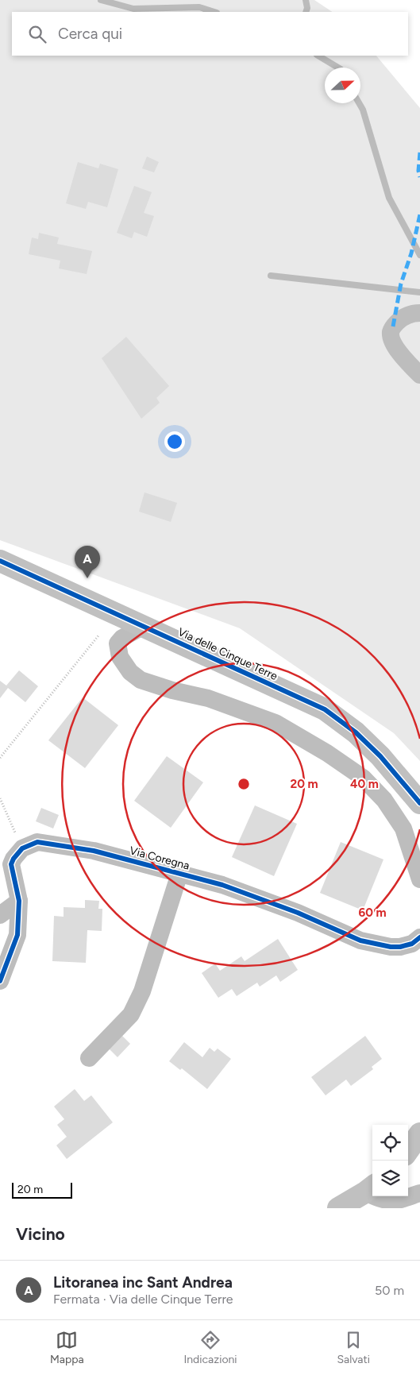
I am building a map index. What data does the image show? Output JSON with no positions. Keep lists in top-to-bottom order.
{
  "streets": {
    "main road": ["Via delle Cinque Terre"],
    "street": ["Via Coregna"]
  },
  "scale_bar": "20 m",
  "north": "right",
  "page": {
    "search": "Cerca qui",
    "pins": "A",
    "scale": "20 m",
    "heading": "Vicino",
    "list": [
      {
        "mark": "A",
        "name": "Litoranea inc Sant Andrea",
        "note": "Fermata · Via delle Cinque Terre",
        "value": "50 m"
      }
    ],
    "nav": ["Mappa", "Indicazioni", "Salvati"]
  },
  "rings": ["20 m", "40 m", "60 m"]
}
